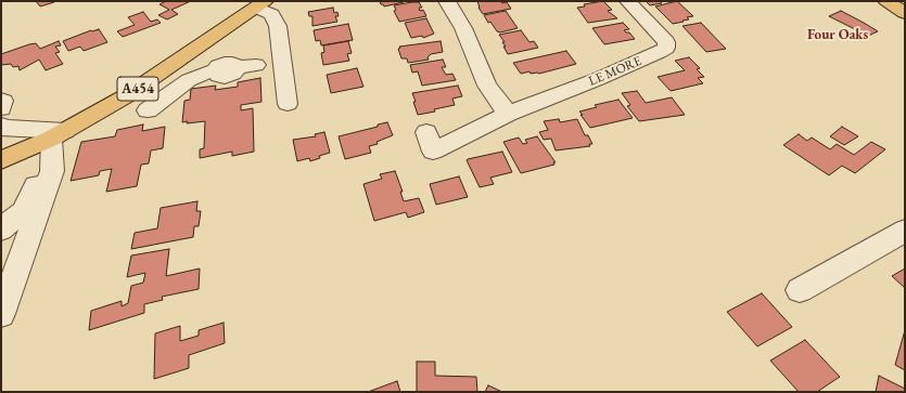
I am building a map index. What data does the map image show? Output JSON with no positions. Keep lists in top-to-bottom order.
{
  "streets": {
    "main road": ["A454"],
    "street": ["LE MORE"]
  },
  "districts": ["Four Oaks"]
}
